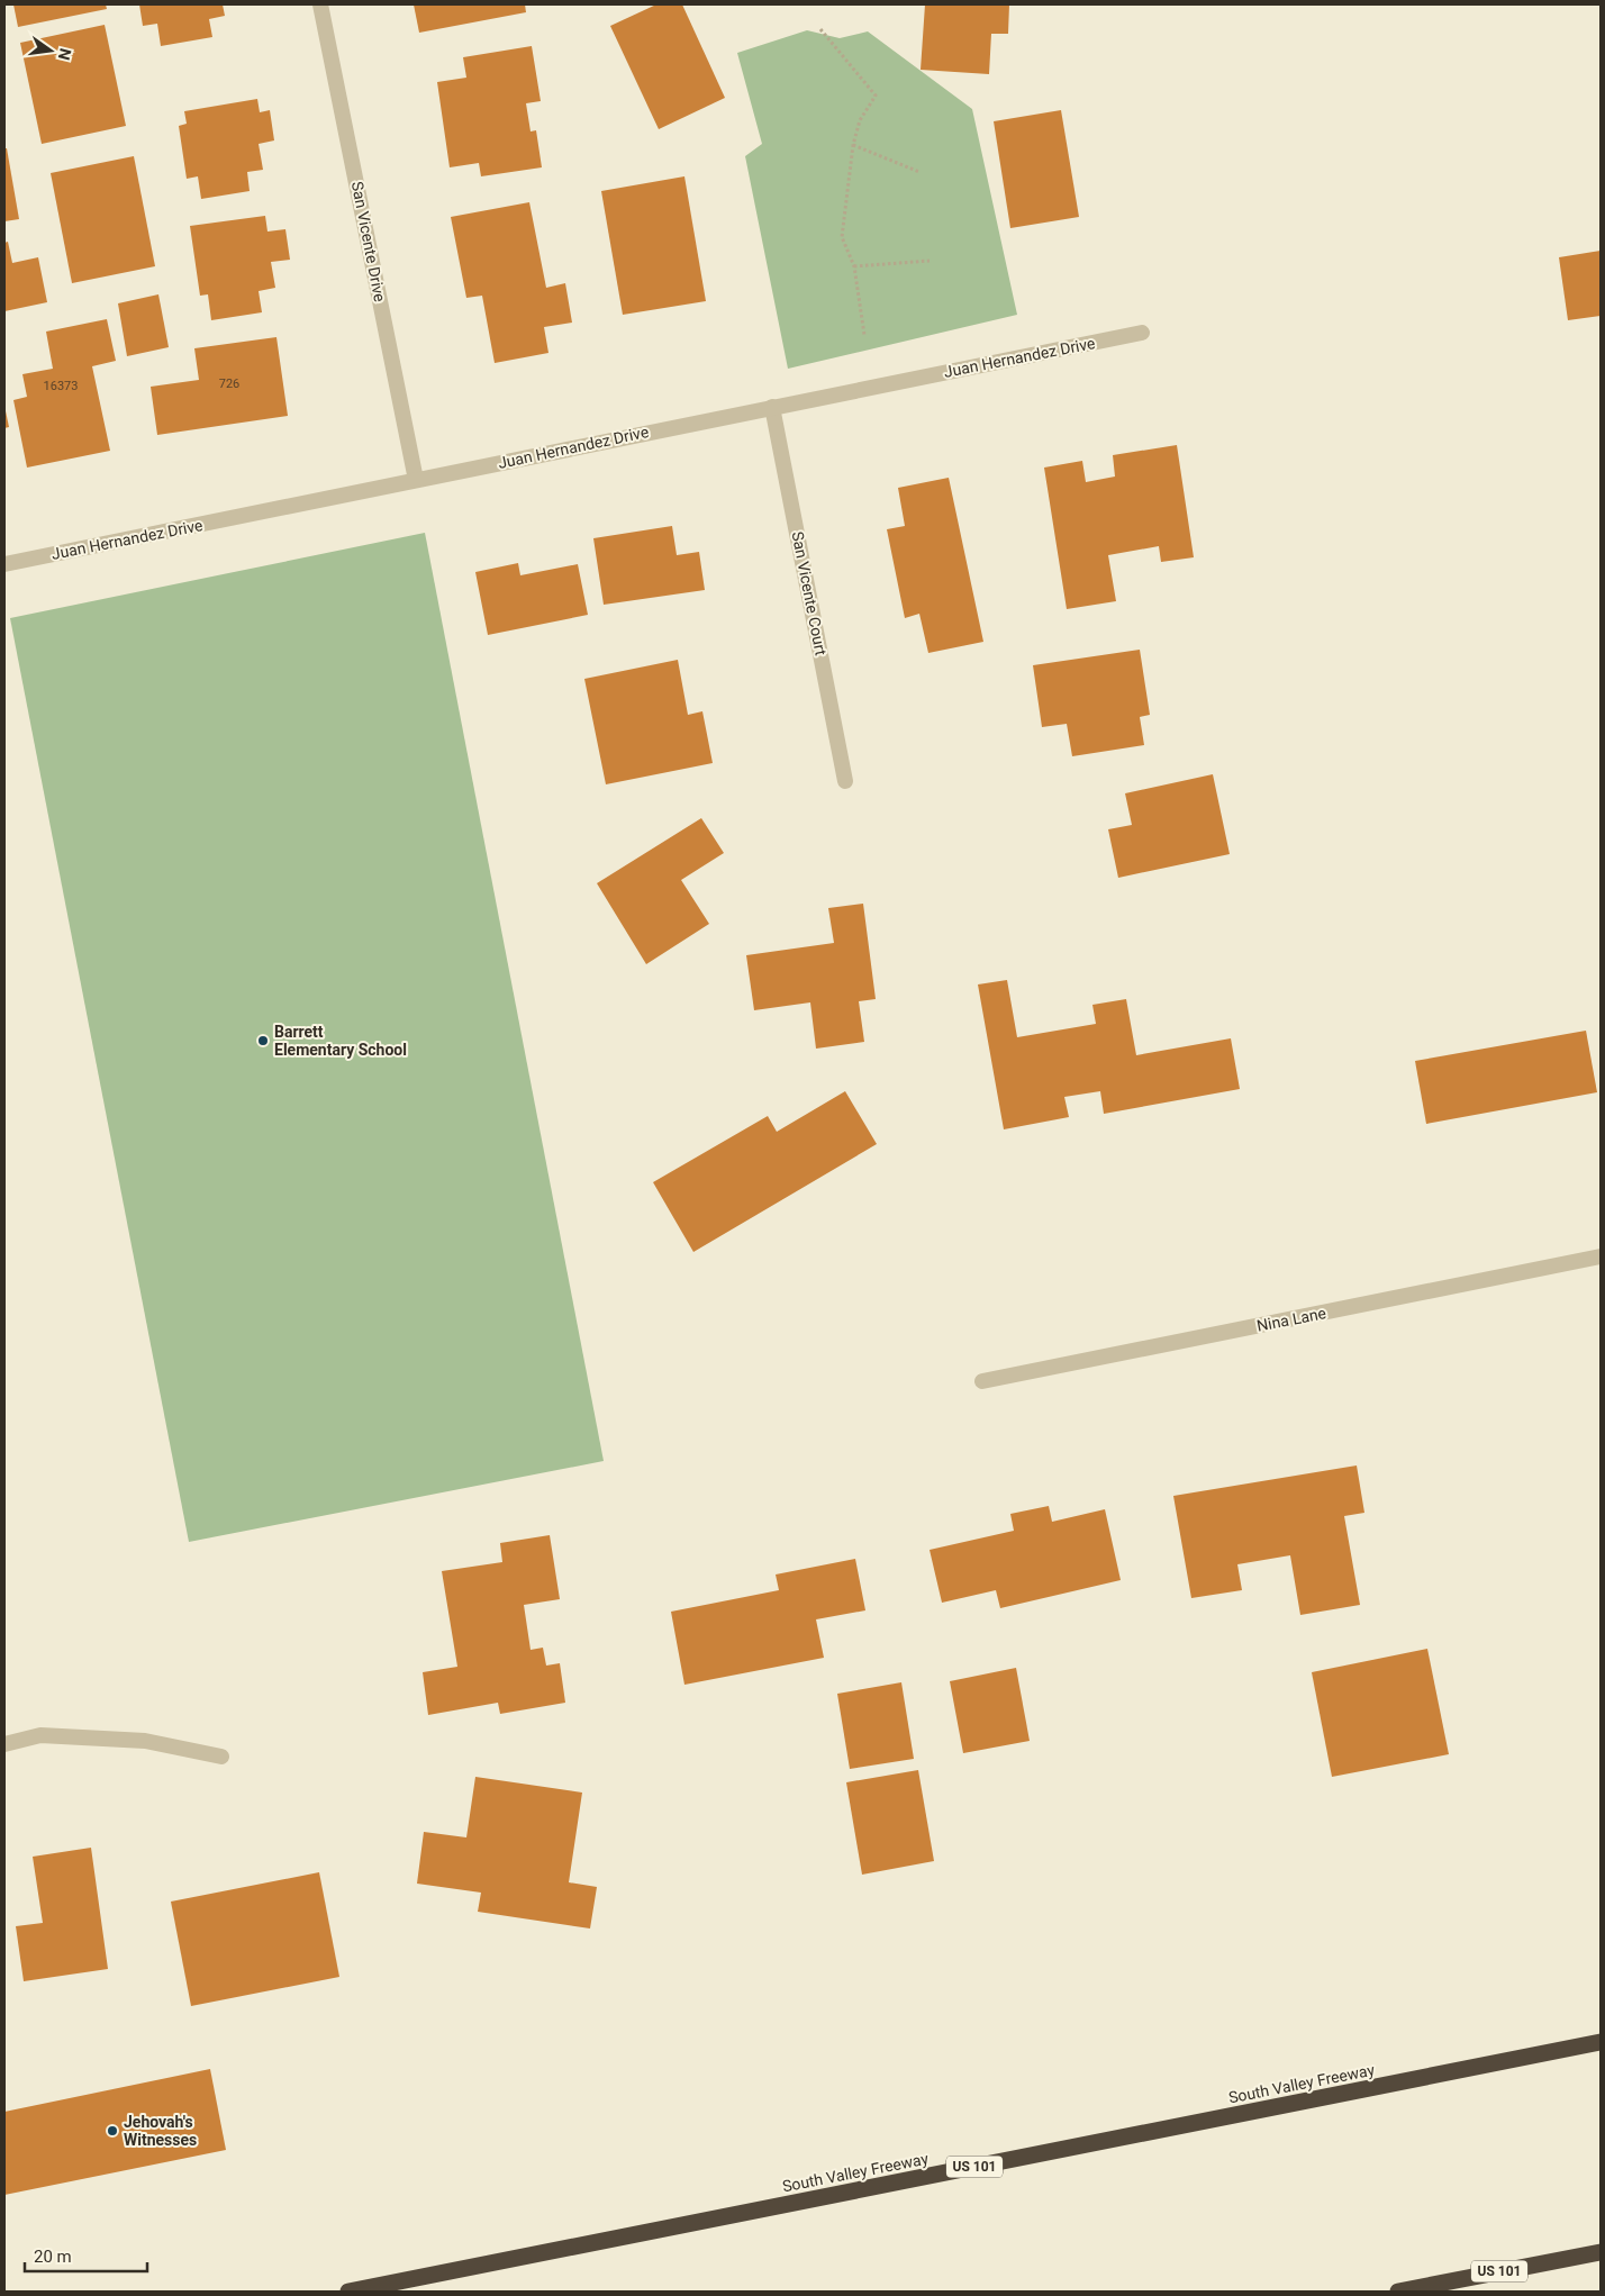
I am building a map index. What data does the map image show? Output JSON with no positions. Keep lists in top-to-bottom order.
{
  "streets": {
    "highway": ["South Valley Freeway", "US 101"],
    "street": [
      "San Vicente Drive",
      "Juan Hernandez Drive",
      "San Vicente Court",
      "Nina Lane"
    ]
  },
  "crossings": [
    ["San Vicente Drive", "Juan Hernandez Drive"],
    ["Juan Hernandez Drive", "San Vicente Court"]
  ],
  "places": ["Barrett Elementary School", "Jehovah's Witnesses"],
  "house_numbers": ["726", "16373"],
  "scale_bar": "20 m",
  "north": "right"
}
